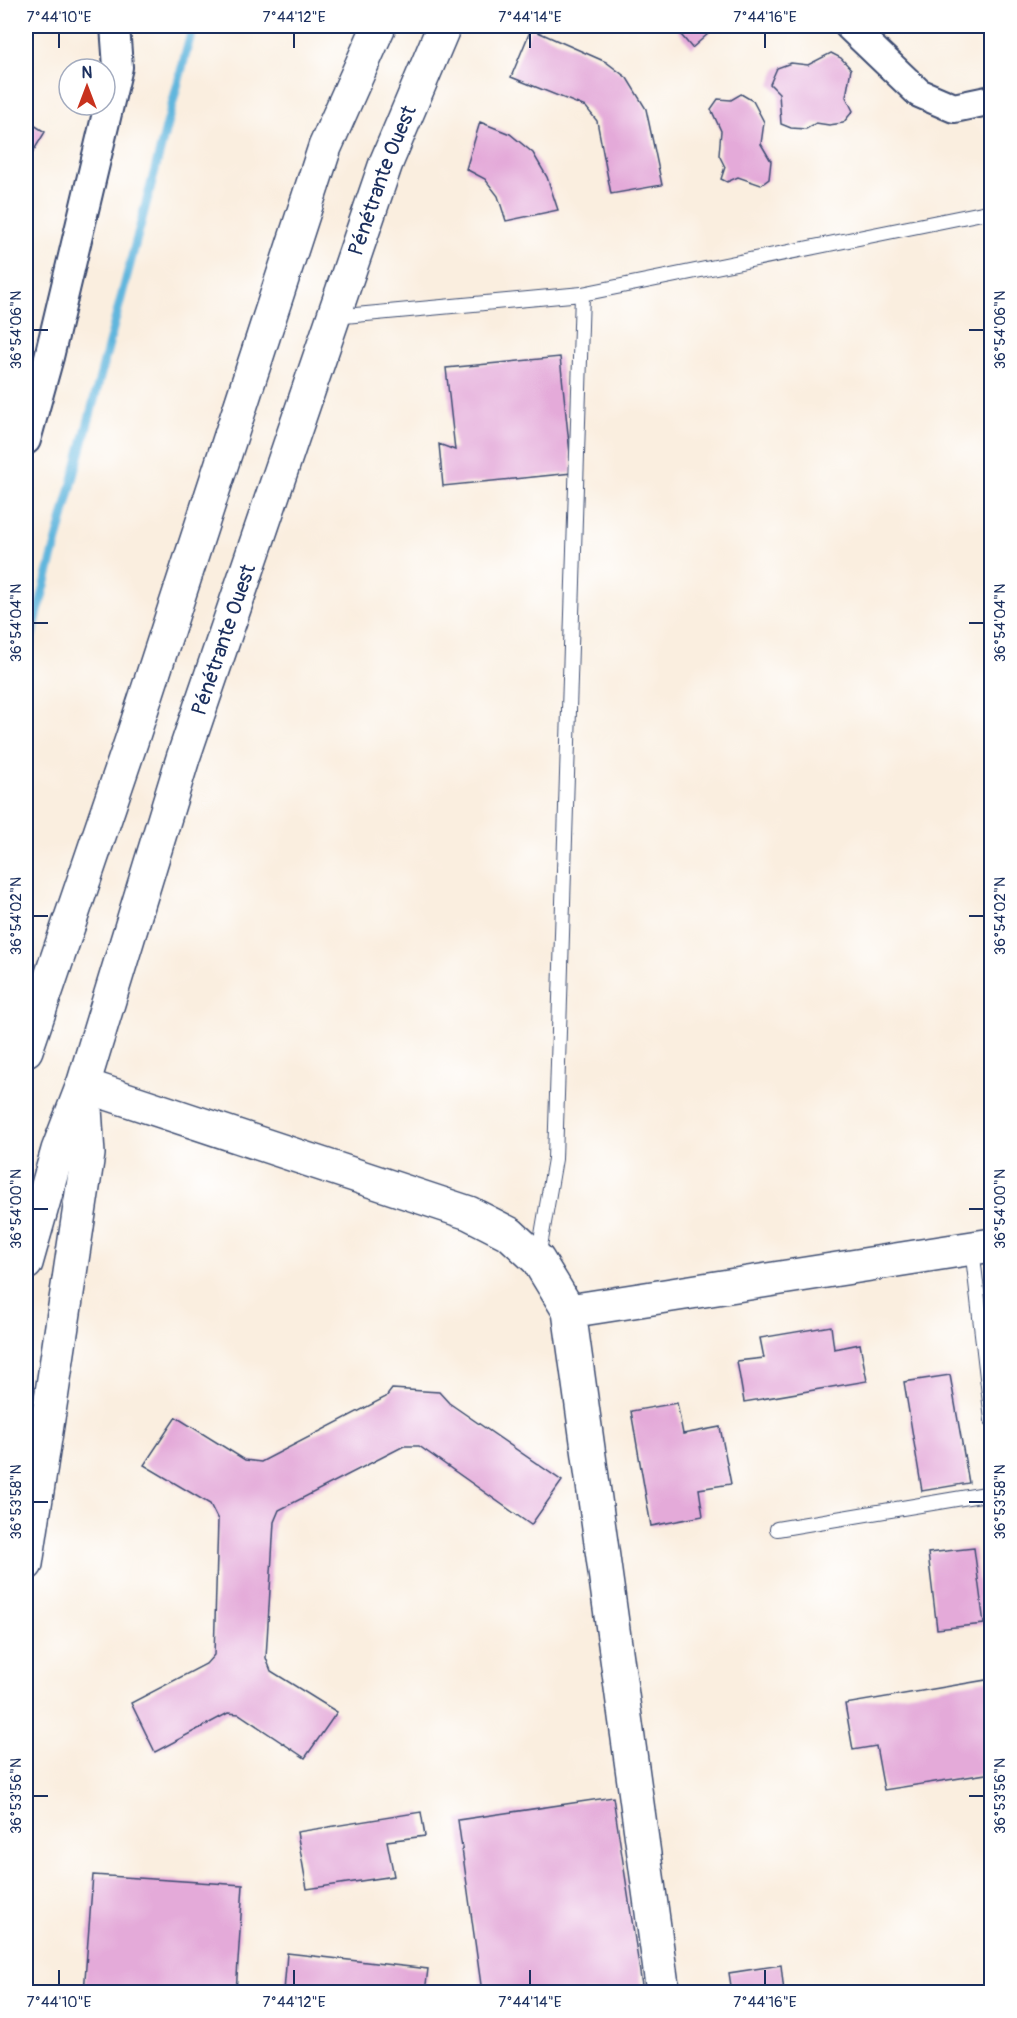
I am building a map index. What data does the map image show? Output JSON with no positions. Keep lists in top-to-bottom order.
{
  "streets": {
    "main road": ["Pénétrante Ouest"]
  },
  "north": "top",
  "coordinates": [
    "7°44'10\"E",
    "7°44'12\"E",
    "7°44'14\"E",
    "7°44'16\"E",
    "36°54'06\"N",
    "36°54'04\"N",
    "36°54'02\"N",
    "36°54'00\"N",
    "36°53'58\"N",
    "36°53'56\"N"
  ]
}
